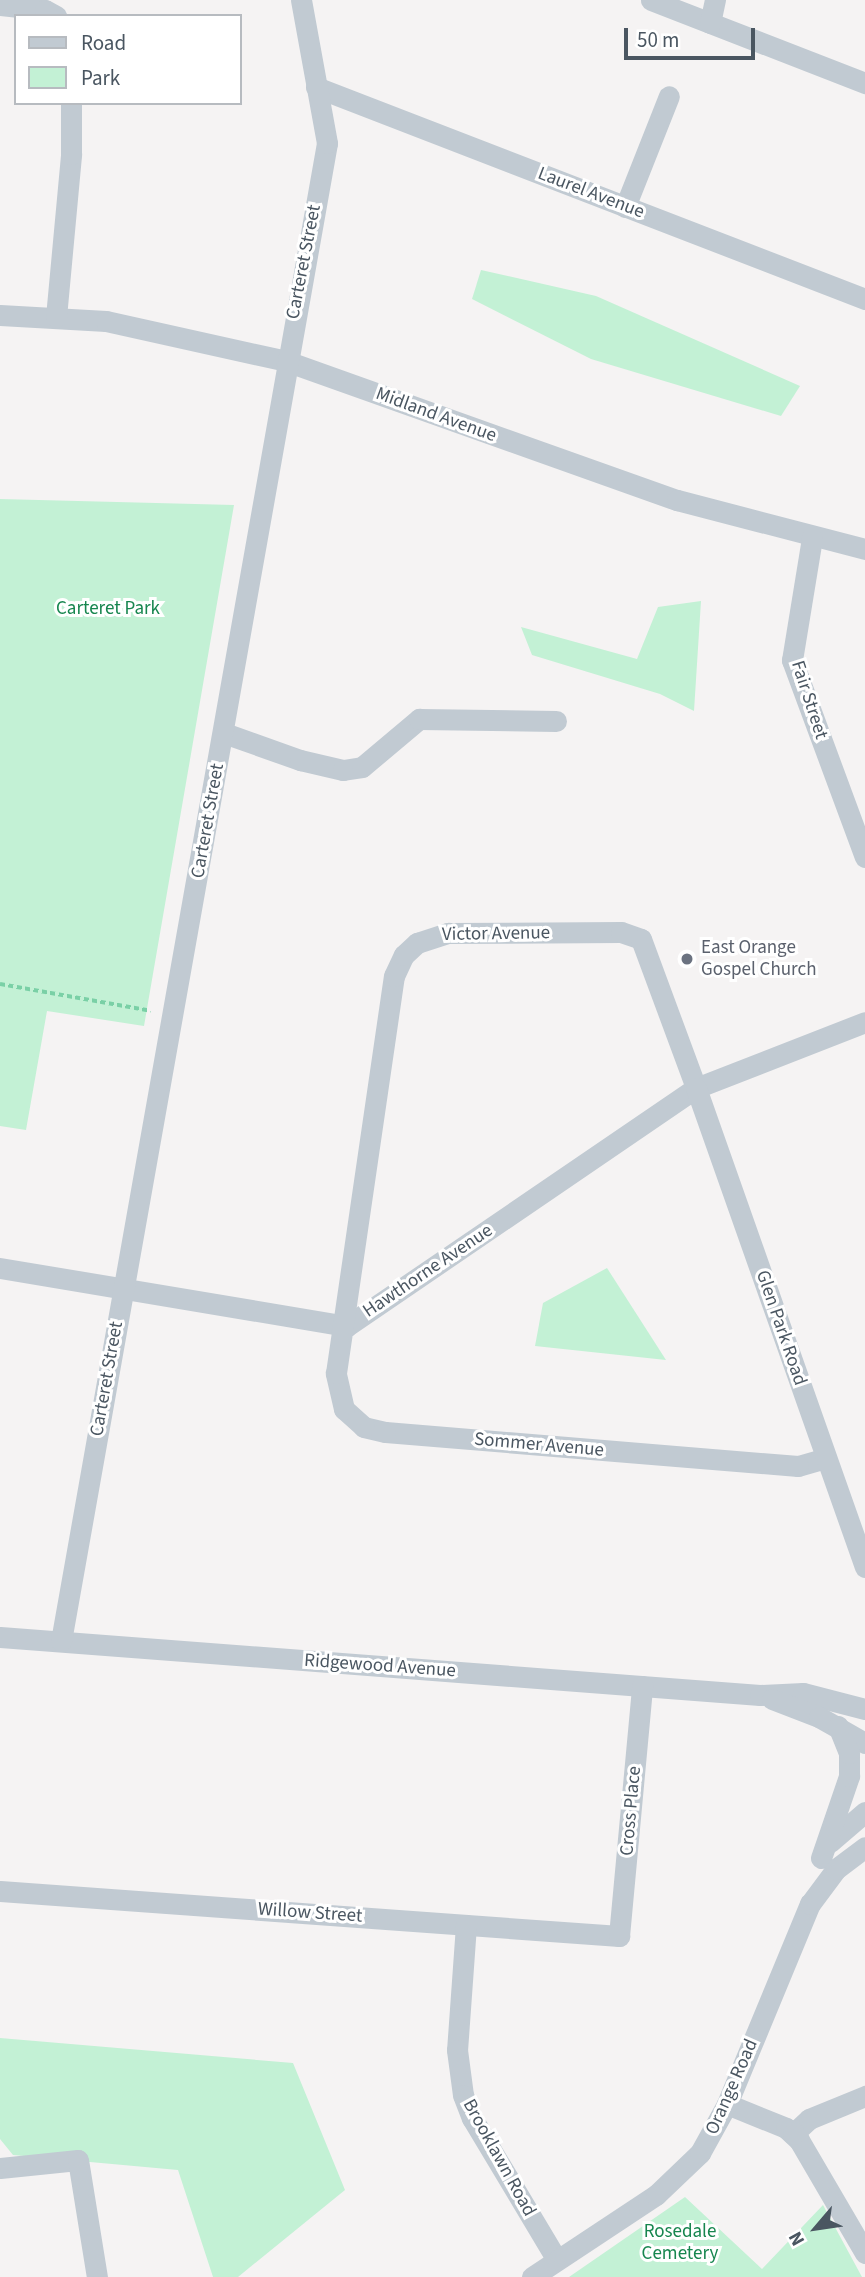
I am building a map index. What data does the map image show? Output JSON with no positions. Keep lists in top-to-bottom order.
{
  "streets": {
    "street": [
      "Laurel Avenue",
      "Carteret Street",
      "Midland Avenue",
      "Fair Street",
      "Victor Avenue",
      "Hawthorne Avenue",
      "Glen Park Road",
      "Sommer Avenue",
      "Ridgewood Avenue",
      "Cross Place",
      "Willow Street",
      "Orange Road",
      "Brooklawn Road"
    ]
  },
  "crossings": [
    ["Laurel Avenue", "Carteret Street"],
    ["Carteret Street", "Midland Avenue"],
    ["Carteret Street", "Hawthorne Avenue"],
    ["Carteret Street", "Ridgewood Avenue"],
    ["Midland Avenue", "Fair Street"],
    ["Victor Avenue", "Hawthorne Avenue"],
    ["Victor Avenue", "Glen Park Road"],
    ["Victor Avenue", "Sommer Avenue"],
    ["Hawthorne Avenue", "Glen Park Road"],
    ["Hawthorne Avenue", "Sommer Avenue"],
    ["Glen Park Road", "Sommer Avenue"],
    ["Ridgewood Avenue", "Cross Place"],
    ["Cross Place", "Willow Street"],
    ["Willow Street", "Brooklawn Road"],
    ["Orange Road", "Brooklawn Road"]
  ],
  "parks": ["Carteret Park", "Rosedale Cemetery"],
  "places": ["East Orange Gospel Church"],
  "legend": ["Road", "Park"],
  "scale_bar": "50 m",
  "north": "bottom left"
}
